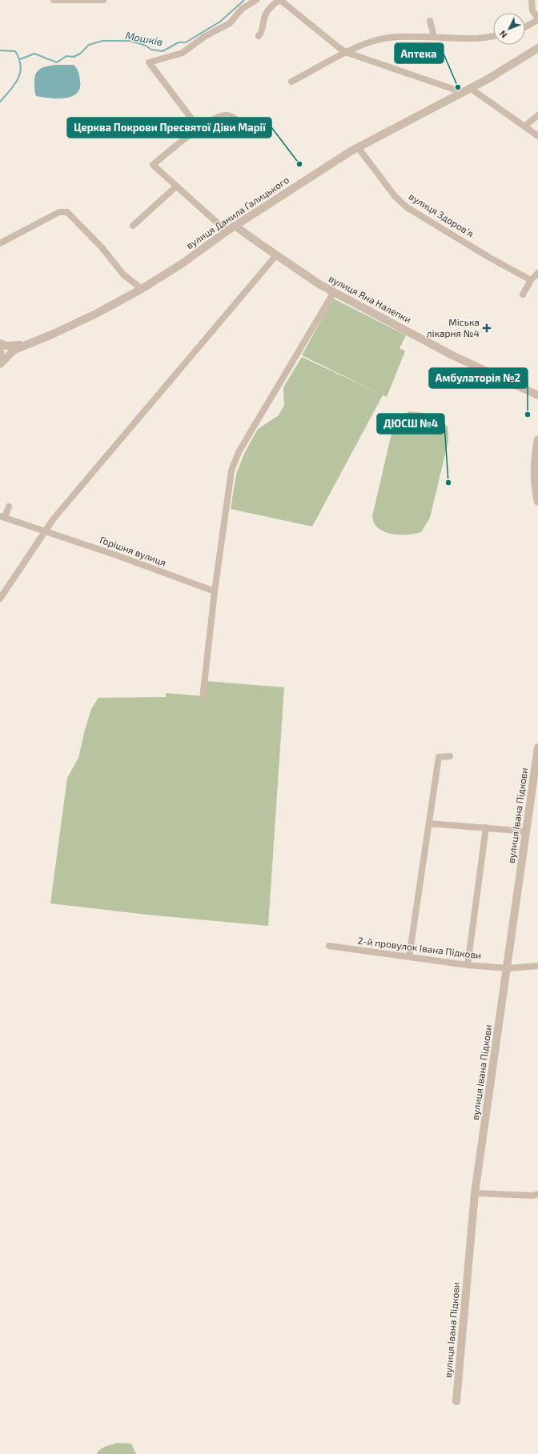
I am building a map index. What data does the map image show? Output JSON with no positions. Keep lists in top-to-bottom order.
{
  "streets": {
    "street": [
      "вулиця Данила Галицького",
      "вулиця Здоровʼя",
      "вулиця Яна Налепки",
      "Горішня вулиця",
      "вулиця Івана Підкови",
      "2-й провулок Івана Підкови"
    ]
  },
  "crossings": [
    ["вулиця Данила Галицького", "вулиця Здоровʼя"],
    ["вулиця Данила Галицького", "вулиця Яна Налепки"],
    ["вулиця Івана Підкови", "2-й провулок Івана Підкови"]
  ],
  "water": ["Мошків"],
  "places": {
    "other": [
      "Аптека",
      "Церква Покрови Пресвятої Діви Марії",
      "Амбулаторія №2",
      "ДЮСШ №4"
    ],
    "health": ["Міська лікарня №4"]
  },
  "north": "bottom left"
}
